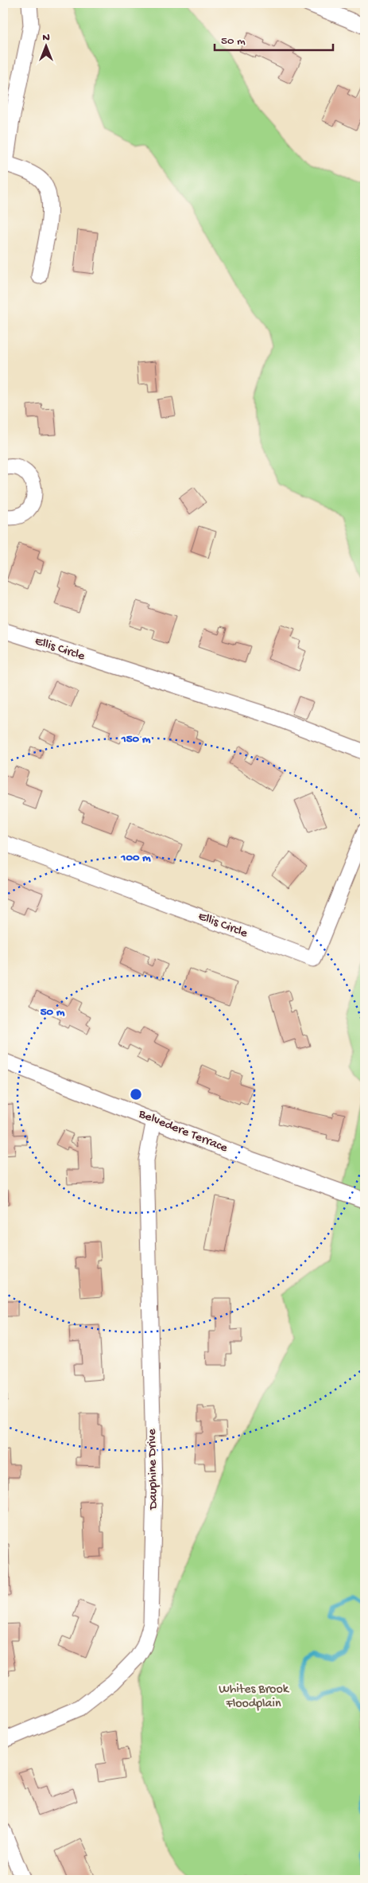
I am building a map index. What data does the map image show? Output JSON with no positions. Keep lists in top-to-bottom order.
{
  "streets": {
    "street": ["Ellis Circle", "Belvedere Terrace", "Dauphine Drive"]
  },
  "crossings": [
    ["Belvedere Terrace", "Dauphine Drive"]
  ],
  "parks": ["Whites Brook Floodplain"],
  "scale_bar": "50 m",
  "north": "top",
  "rings": ["150 m", "100 m", "50 m"]
}
